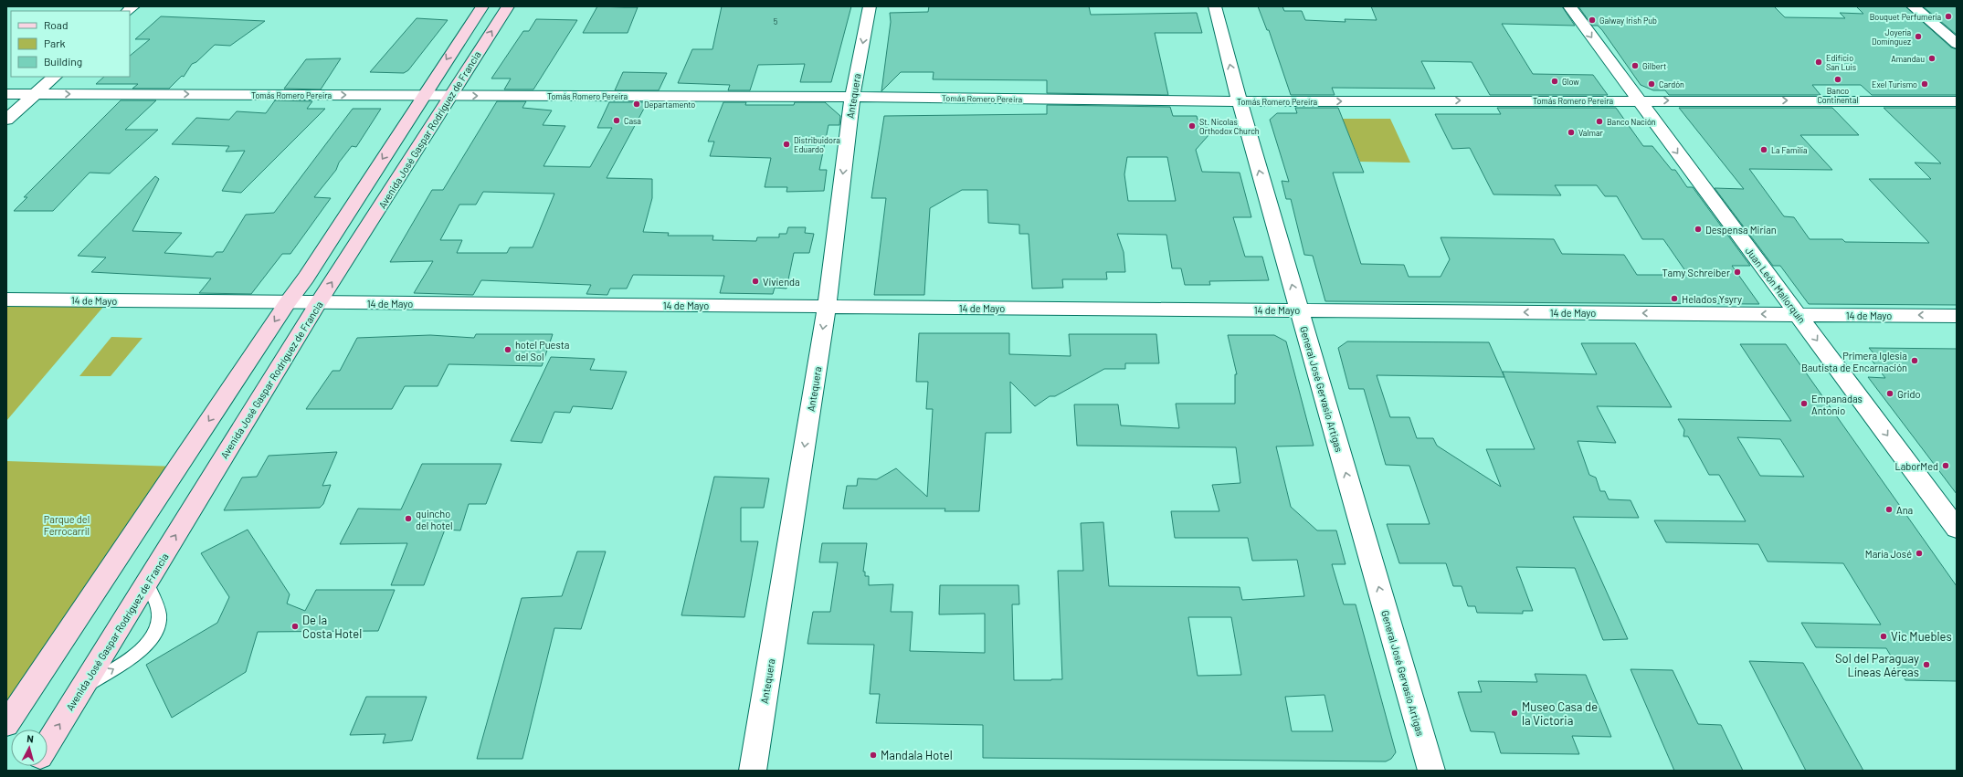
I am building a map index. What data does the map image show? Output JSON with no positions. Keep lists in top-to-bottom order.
{
  "streets": {
    "main road": ["Avenida José Gaspar Rodríguez de Francia"],
    "street": [
      "Tomás Romero Pereira",
      "Antequera",
      "Juan León Mallorquín",
      "14 de Mayo",
      "General José Gervasio Artigas"
    ]
  },
  "crossings": [
    ["Tomás Romero Pereira", "Antequera"],
    ["Tomás Romero Pereira", "Avenida José Gaspar Rodríguez de Francia"],
    ["Tomás Romero Pereira", "Juan León Mallorquín"],
    ["Tomás Romero Pereira", "General José Gervasio Artigas"],
    ["Antequera", "14 de Mayo"],
    ["Avenida José Gaspar Rodríguez de Francia", "14 de Mayo"],
    ["Juan León Mallorquín", "14 de Mayo"],
    ["14 de Mayo", "General José Gervasio Artigas"]
  ],
  "one_way": [
    "Tomás Romero Pereira",
    "Antequera",
    "Juan León Mallorquín",
    "General José Gervasio Artigas"
  ],
  "parks": ["Parque del Ferrocarril"],
  "places": [
    "Bouquet Perfumería",
    "Galway Irish Pub",
    "Joyería Domínguez",
    "Amandau",
    "Edificio San Luis",
    "Gilbert",
    "Banco Continental",
    "Glow",
    "Cardón",
    "Exel Turismo",
    "Departamento",
    "Casa",
    "Banco Nación",
    "St. Nicolas Orthodox Church",
    "Valmar",
    "Distribuidora Eduardo",
    "La Familia",
    "Despensa Mirian",
    "Tamy Schreiber",
    "Vivienda",
    "Helados Ysyry",
    "hotel Puesta del Sol",
    "Primera Iglesia Bautista de Encarnación",
    "Grido",
    "Empanadas Antonio",
    "LaborMed",
    "Ana",
    "quincho del hotel",
    "María José",
    "De la Costa Hotel",
    "Vic Muebles",
    "Sol del Paraguay Líneas Aéreas",
    "Museo Casa de la Victoria",
    "Mandala Hotel"
  ],
  "house_numbers": ["5"],
  "legend": ["Road", "Park", "Building"],
  "north": "top"
}
